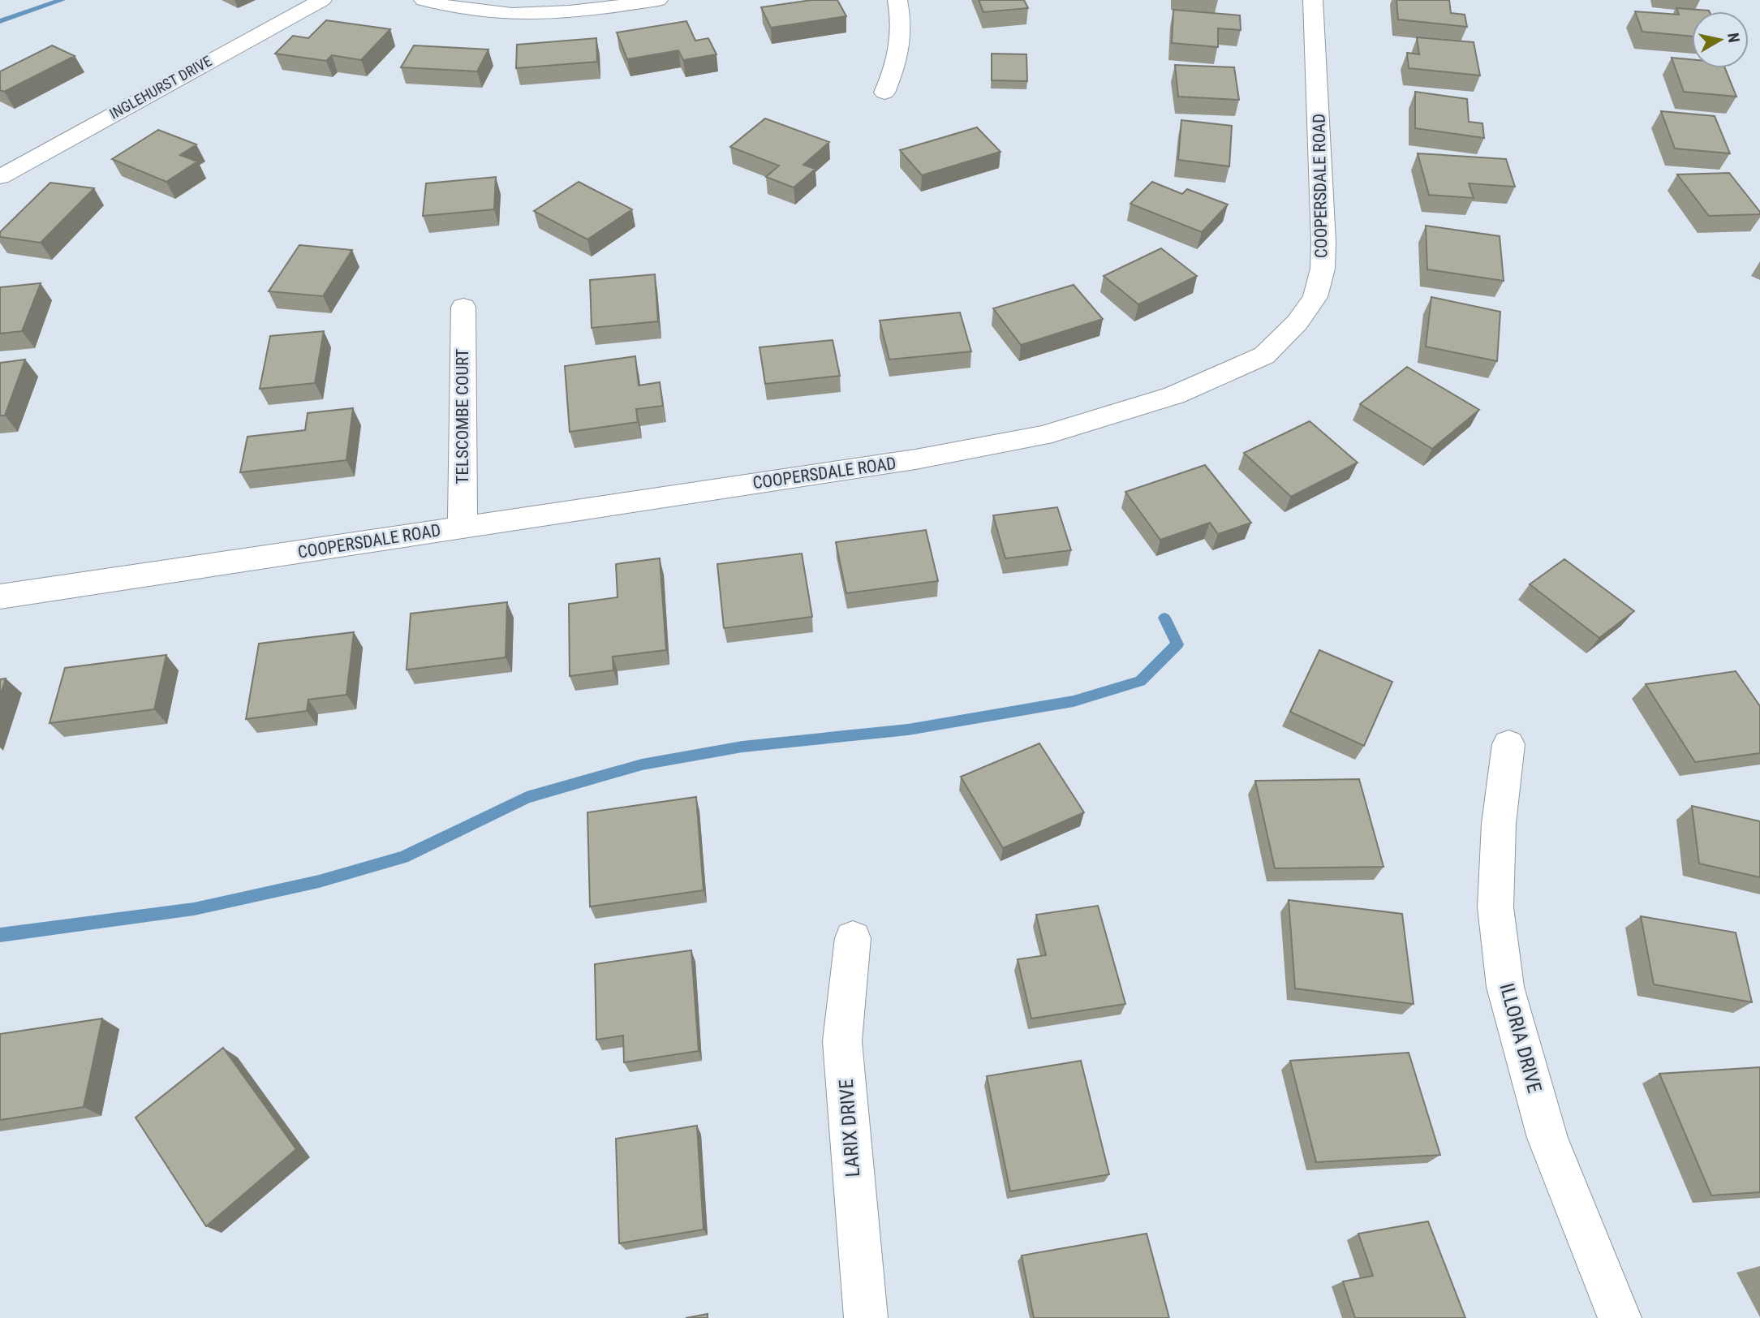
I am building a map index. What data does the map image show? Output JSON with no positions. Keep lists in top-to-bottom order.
{
  "streets": {
    "street": [
      "INGLEHURST DRIVE",
      "COOPERSDALE ROAD",
      "TELSCOMBE COURT",
      "ILLORIA DRIVE",
      "LARIX DRIVE"
    ]
  },
  "crossings": [
    ["COOPERSDALE ROAD", "TELSCOMBE COURT"]
  ],
  "north": "right"
}
